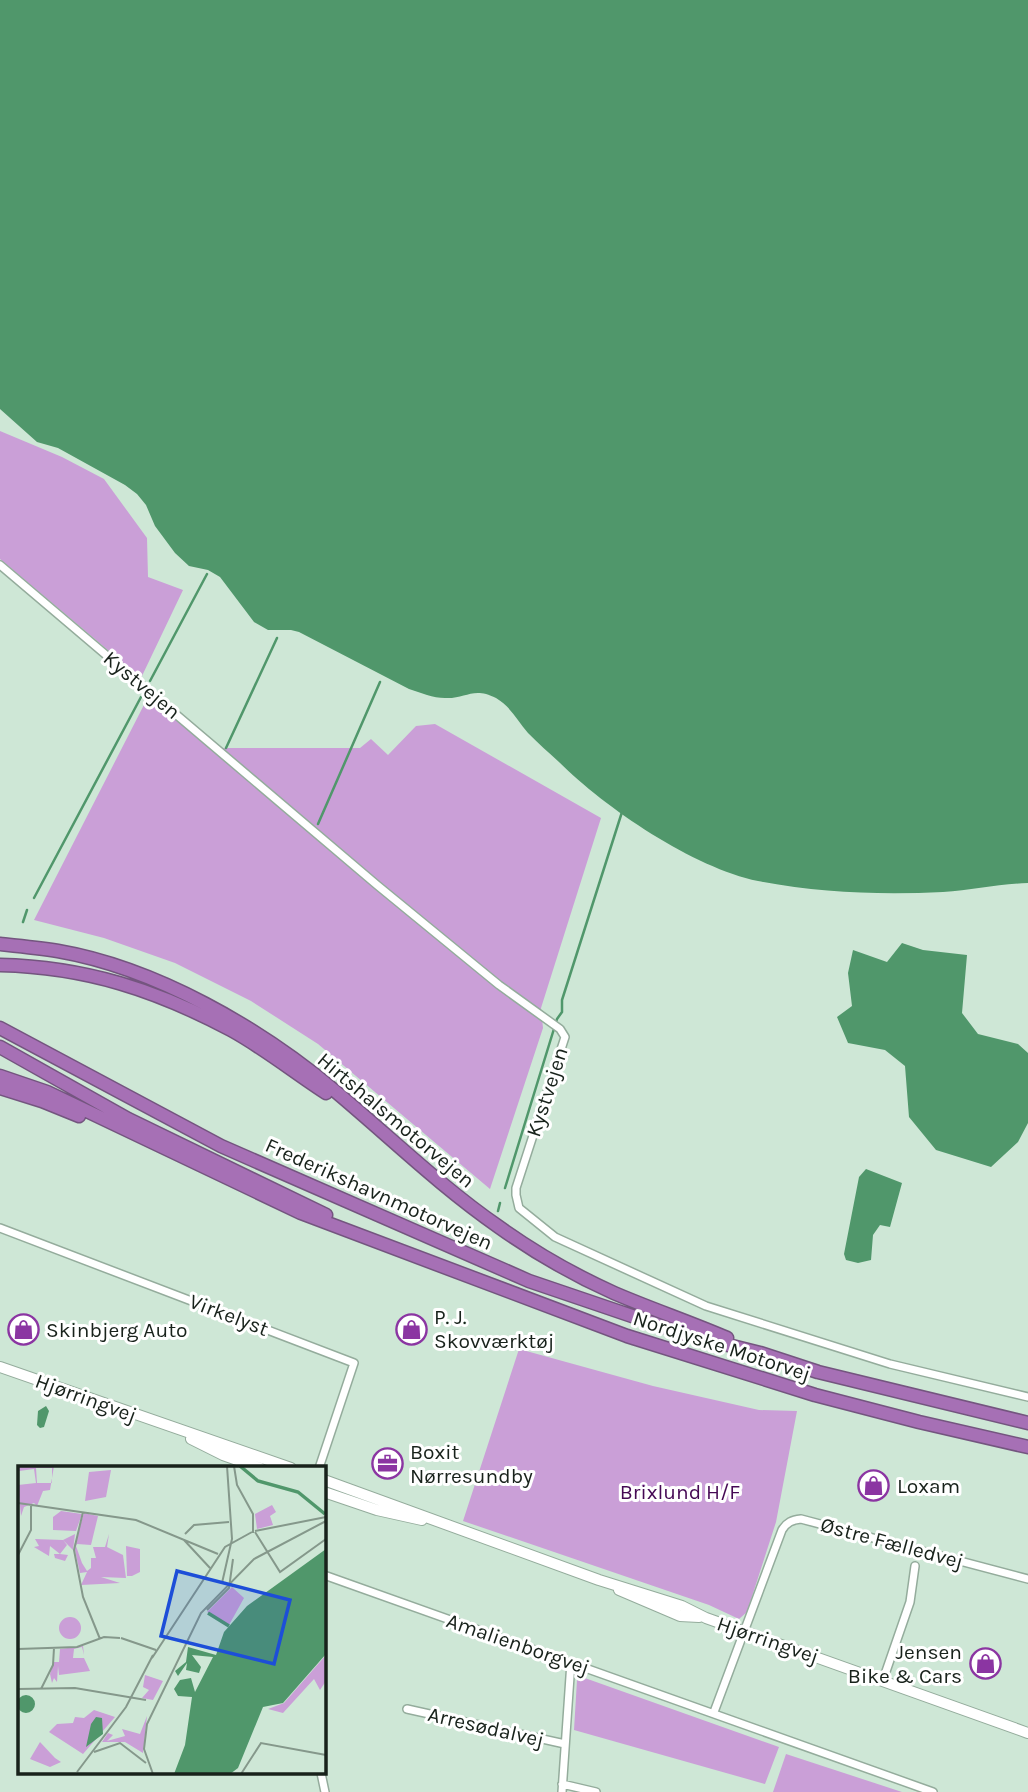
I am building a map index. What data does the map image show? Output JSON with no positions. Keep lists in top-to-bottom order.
{
  "streets": {
    "highway": ["Hirtshalsmotorvejen", "Frederikshavnmotorvejen", "Nordjyske Motorvej"],
    "main road": ["Hjørringvej"],
    "street": [
      "Kystvejen",
      "Virkelyst",
      "Østre Fælledvej",
      "Amalienborgvej",
      "Arresødalvej"
    ]
  },
  "crossings": [
    ["Hirtshalsmotorvejen", "Frederikshavnmotorvejen"],
    ["Hirtshalsmotorvejen", "Nordjyske Motorvej"],
    ["Frederikshavnmotorvejen", "Nordjyske Motorvej"],
    ["Hjørringvej", "Østre Fælledvej"]
  ],
  "parks": ["Brixlund H/F"],
  "places": {
    "shop": [
      "P. J. Skovværktøj",
      "Skinbjerg Auto",
      "Loxam",
      "Jensen Bike & Cars"
    ],
    "office": ["Boxit Nørresundby"]
  }
}
